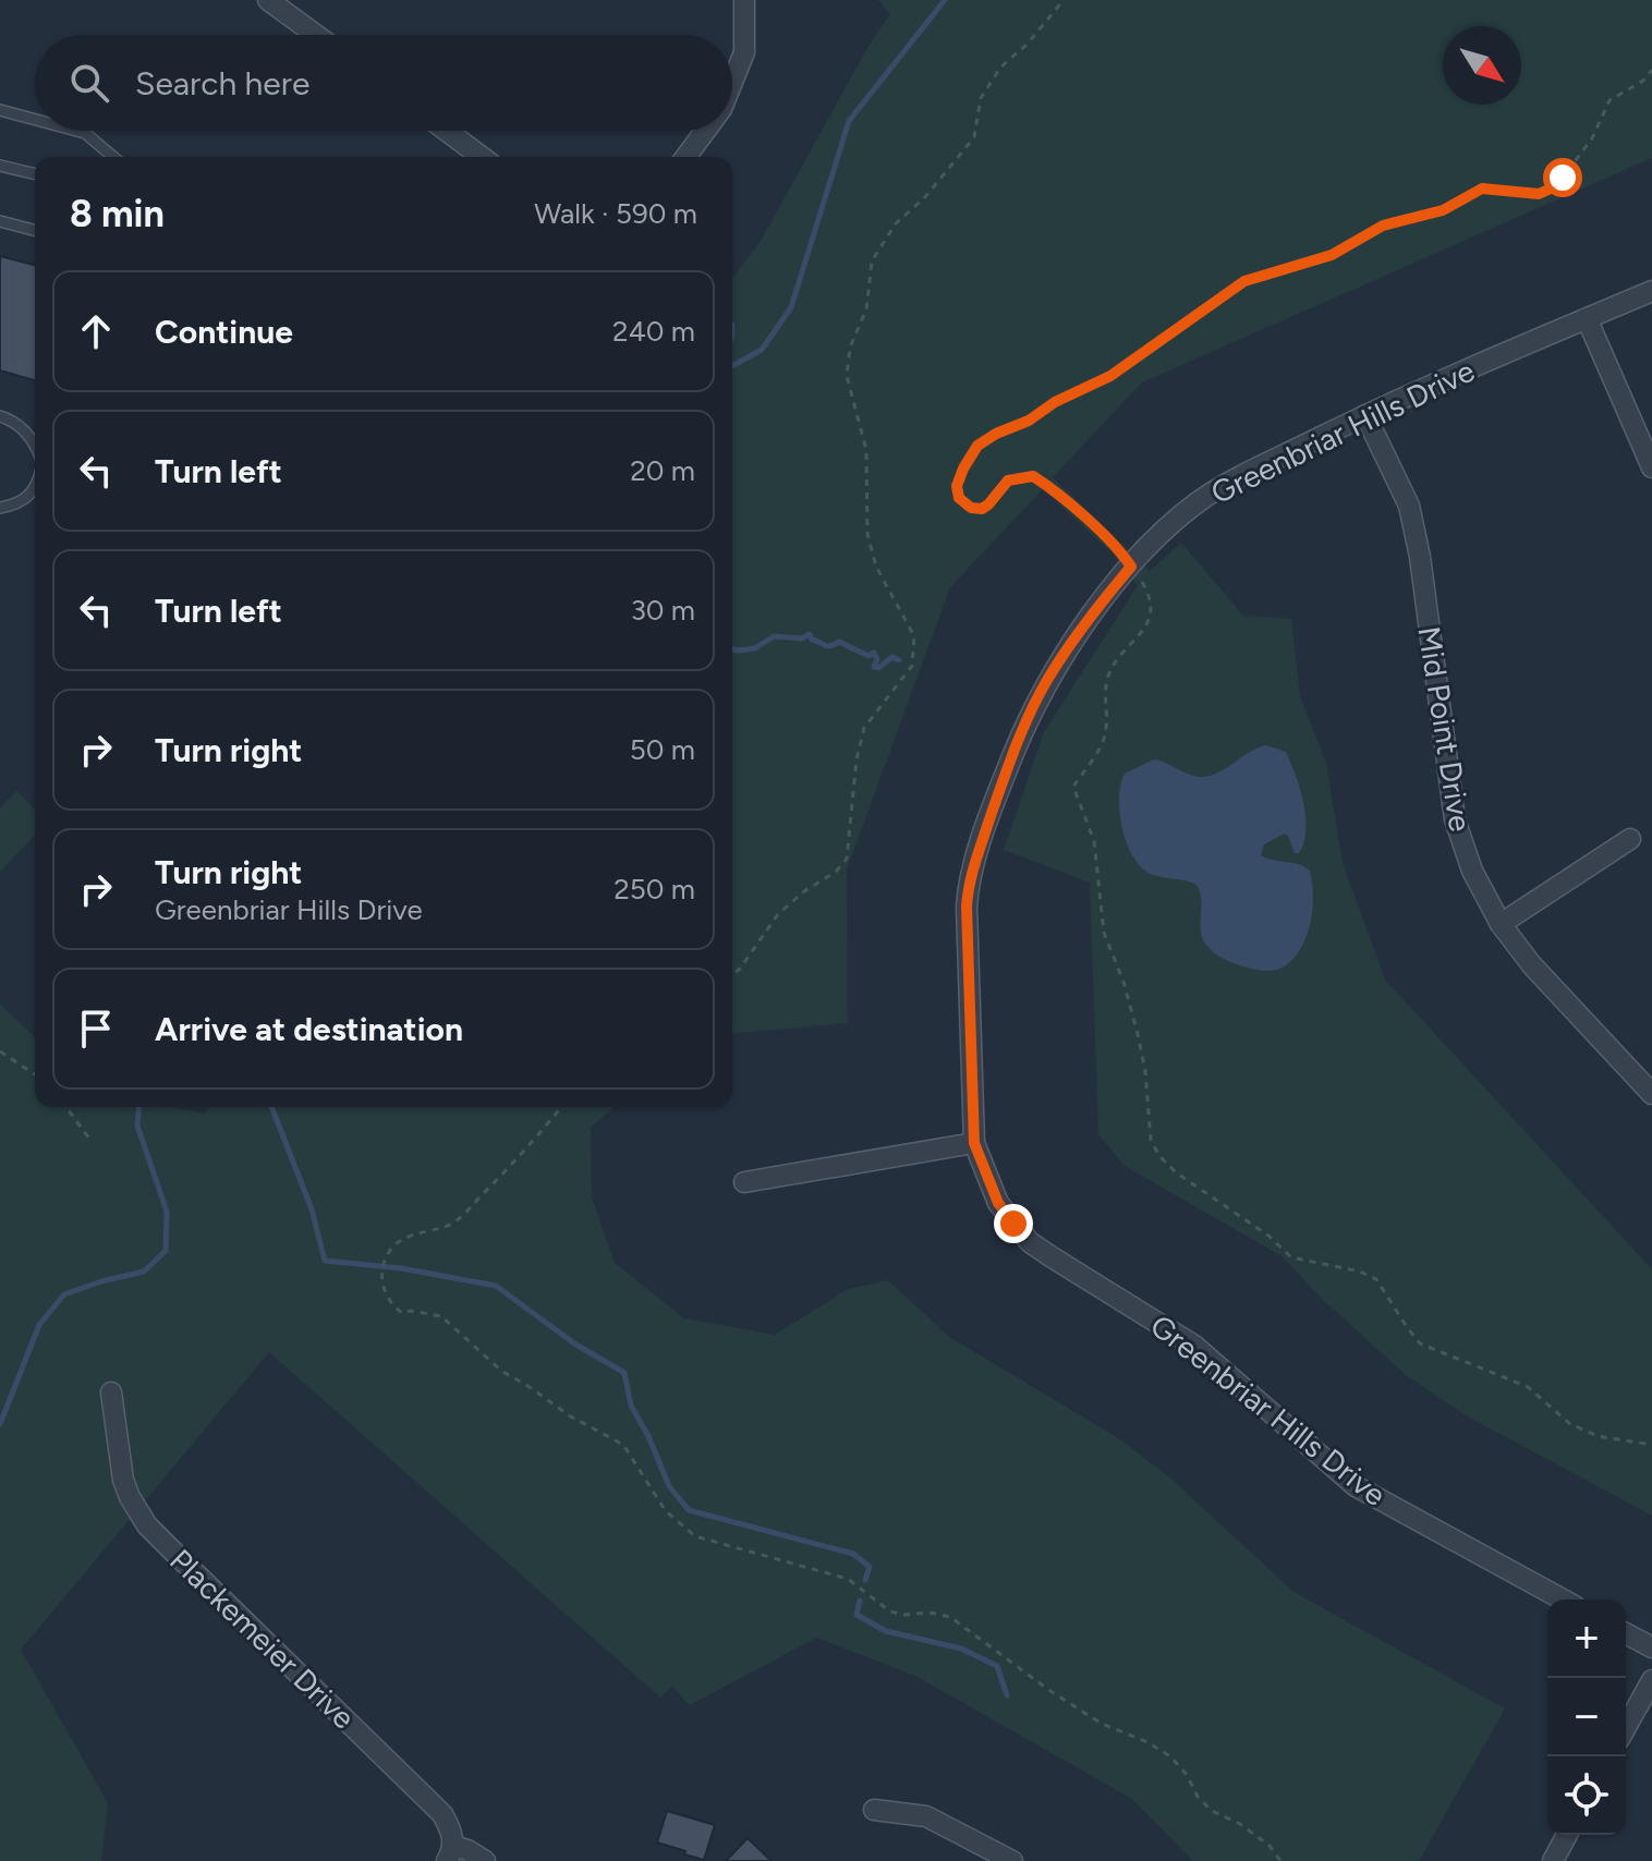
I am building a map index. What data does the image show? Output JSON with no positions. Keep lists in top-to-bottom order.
{
  "streets": {
    "street": ["Greenbriar Hills Drive", "Mid Point Drive", "Plackemeier Drive"]
  },
  "crossings": [
    ["Greenbriar Hills Drive", "Mid Point Drive"]
  ],
  "north": "bottom right",
  "page": {
    "search": "Search here",
    "heading": ["8 min", "Walk · 590 m"],
    "list": [
      ["Continue", "240 m"],
      ["Turn left", "20 m"],
      ["Turn left", "30 m"],
      ["Turn right", "50 m"],
      ["Turn right", "Greenbriar Hills Drive", "250 m"],
      "Arrive at destination"
    ],
    "map_buttons": ["+", "−"]
  }
}
